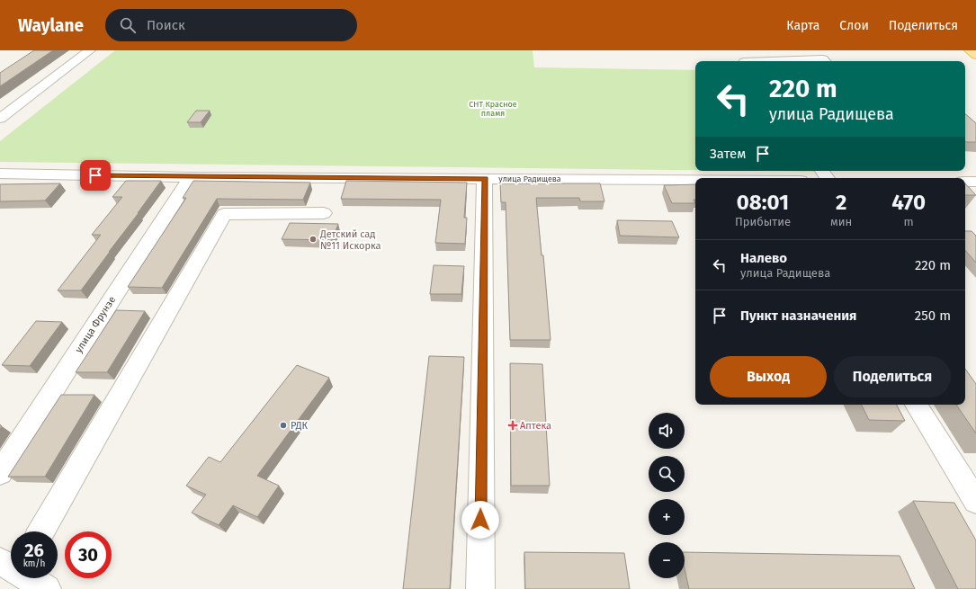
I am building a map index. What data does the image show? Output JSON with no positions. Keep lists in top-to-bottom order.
{
  "streets": {
    "street": ["улица Радищева", "улица Фрунзе"]
  },
  "crossings": [
    ["улица Радищева", "улица Фрунзе"]
  ],
  "parks": ["СНТ Красное пламя"],
  "places": {
    "other": ["Детский сад №11 Искорка", "РДК"],
    "health": ["Аптека"]
  },
  "page": {
    "header": "Waylane",
    "search": "Поиск",
    "nav": ["Карта", "Слои", "Поделиться"],
    "turn": ["220 m", "улица Радищева"],
    "then": "Затем",
    "eta": [
      "08:01",
      "Прибытие",
      "2",
      "мин",
      "470",
      "m"
    ],
    "list": [
      {
        "name": "Налево",
        "note": "улица Радищева",
        "value": "220 m"
      },
      {
        "name": "Пункт назначения",
        "value": "250 m"
      }
    ],
    "buttons": ["Выход", "Поделиться"],
    "map_buttons": ["+", "−"],
    "speed": "26 km/h",
    "limit": "30"
  }
}
